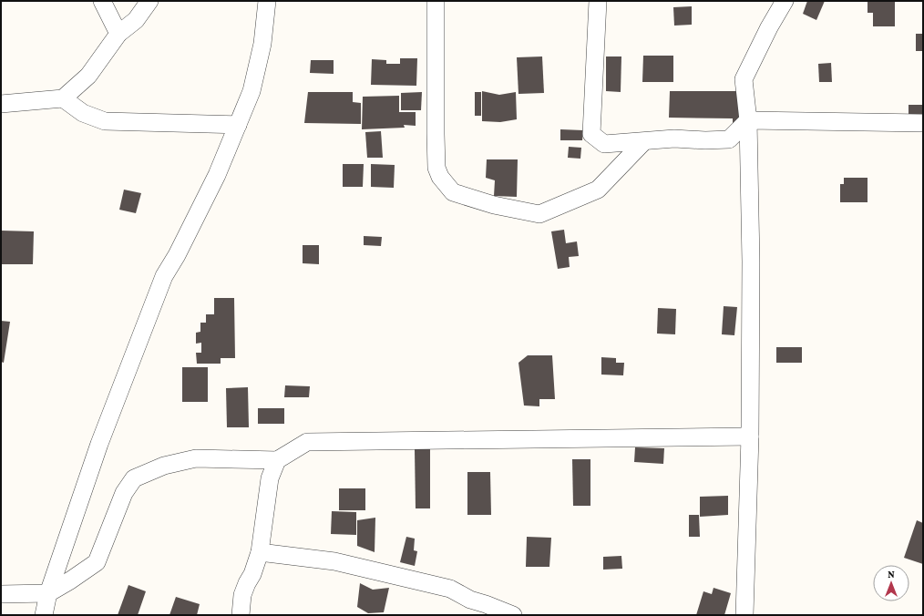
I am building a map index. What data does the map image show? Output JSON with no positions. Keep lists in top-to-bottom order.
{
  "north": "top"
}
